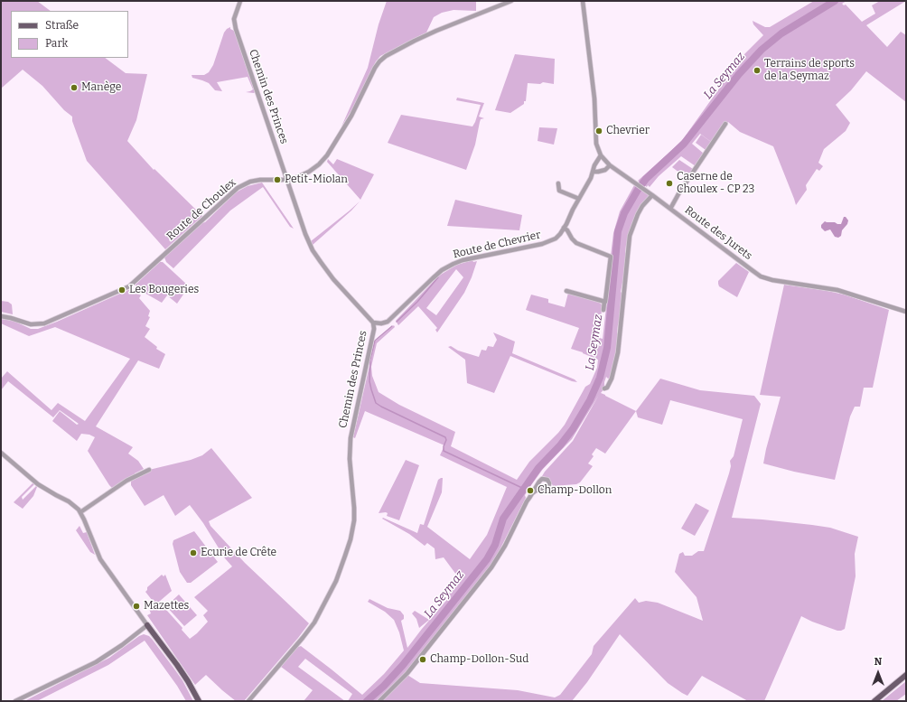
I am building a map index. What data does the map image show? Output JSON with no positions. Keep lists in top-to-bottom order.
{
  "streets": {
    "street": [
      "Chemin des Princes",
      "Route de Choulex",
      "Route des Jurets",
      "Route de Chevrier"
    ]
  },
  "crossings": [
    ["Chemin des Princes", "Route de Choulex"],
    ["Chemin des Princes", "Route de Chevrier"],
    ["Route des Jurets", "Route de Chevrier"]
  ],
  "water": ["La Seymaz"],
  "places": [
    "Terrains de sports de la Seymaz",
    "Manège",
    "Chevrier",
    "Petit-Miolan",
    "Caserne de Choulex - CP 23",
    "Les Bougeries",
    "Champ-Dollon",
    "Ecurie de Crête",
    "Mazettes",
    "Champ-Dollon-Sud"
  ],
  "legend": ["Straße", "Park"],
  "north": "top"
}
